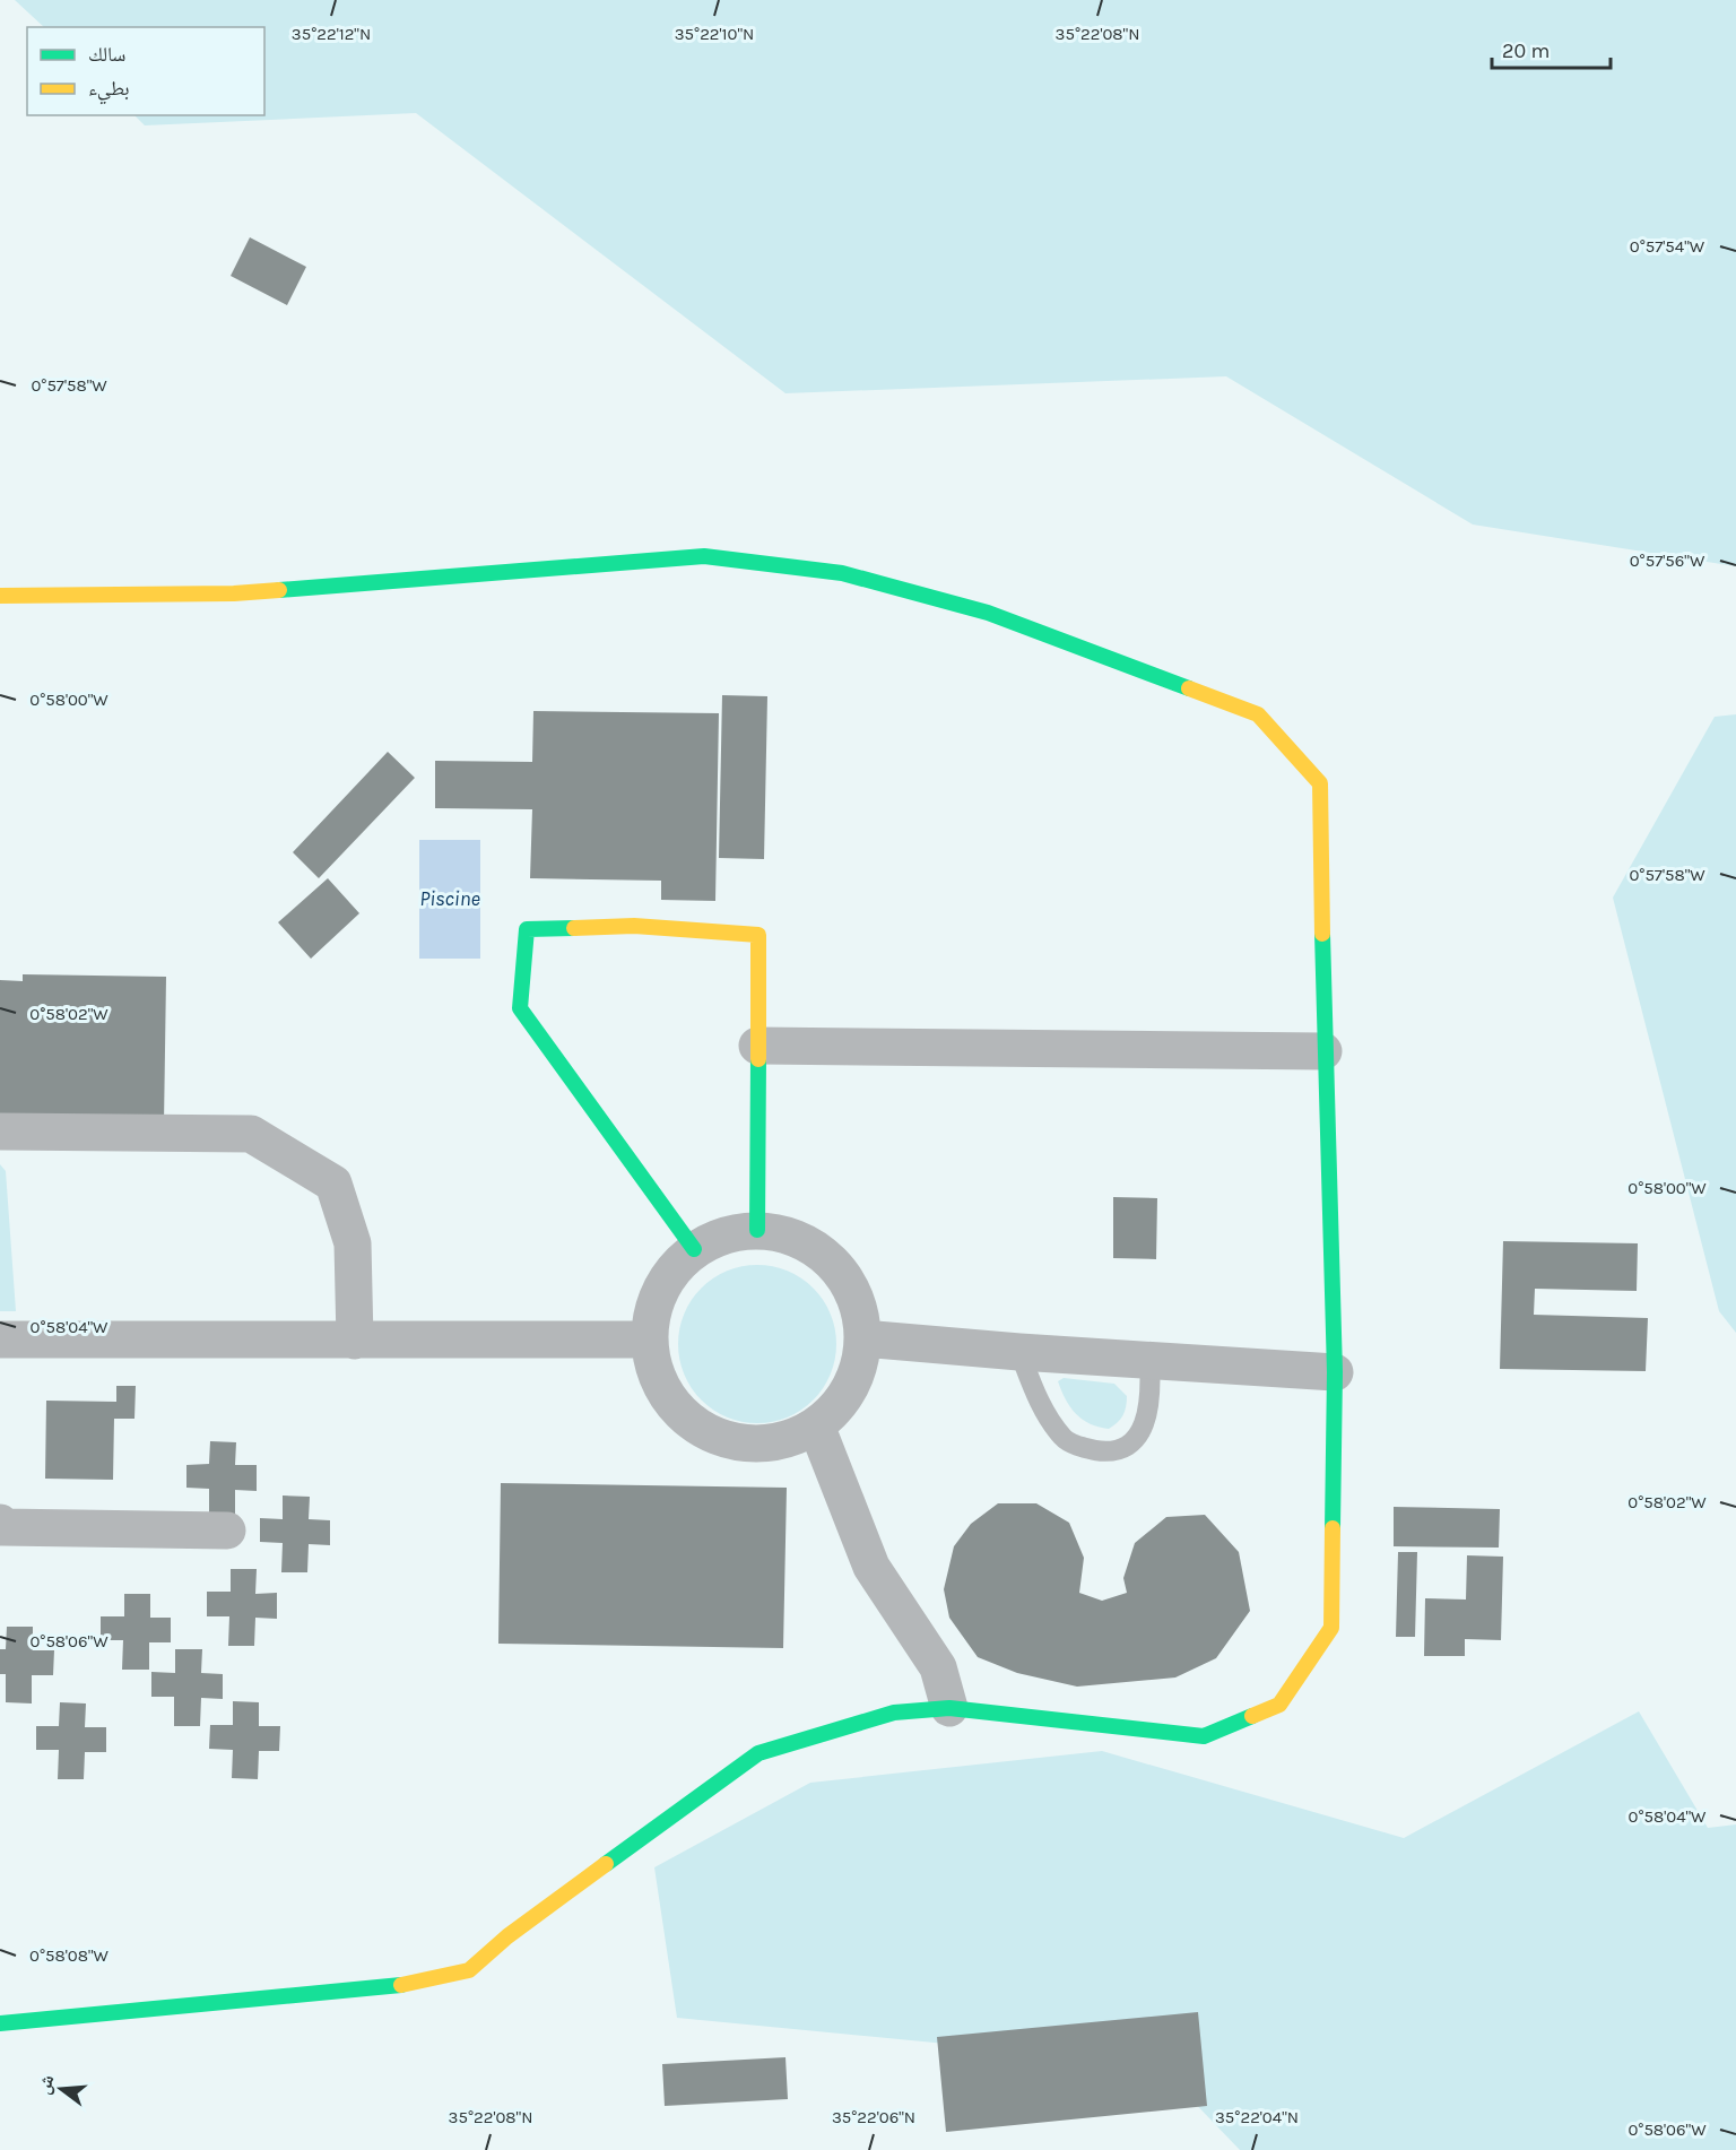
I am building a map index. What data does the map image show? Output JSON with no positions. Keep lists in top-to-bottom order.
{
  "water": ["Piscine"],
  "legend": ["سالك", "بطيء"],
  "scale_bar": "20 m",
  "north": "left",
  "coordinates": [
    "35°22'12\"N",
    "35°22'10\"N",
    "35°22'08\"N",
    "0°57'54\"W",
    "0°57'58\"W",
    "0°57'56\"W",
    "0°58'00\"W",
    "0°58'02\"W",
    "0°58'04\"W",
    "0°58'06\"W",
    "0°58'08\"W",
    "35°22'06\"N",
    "35°22'04\"N"
  ]
}
